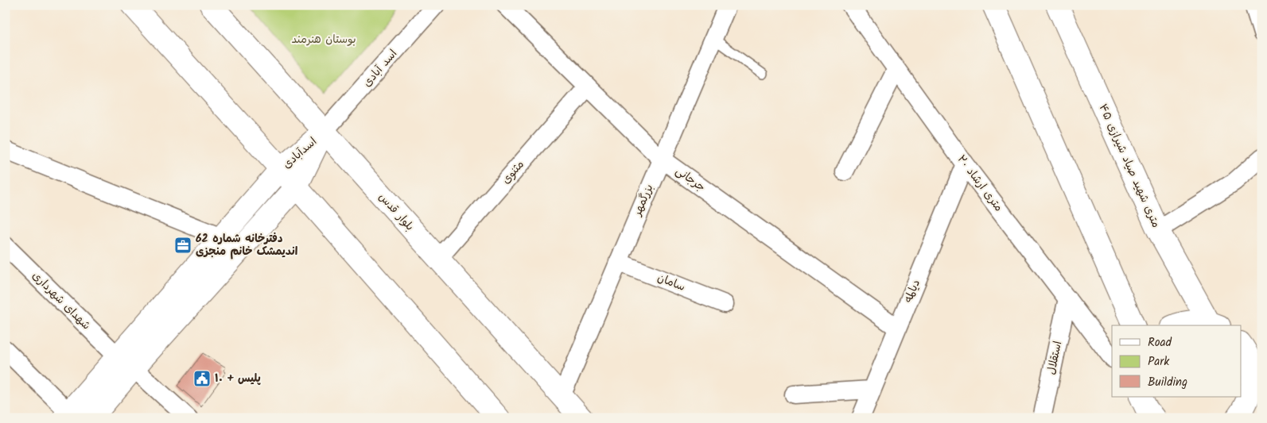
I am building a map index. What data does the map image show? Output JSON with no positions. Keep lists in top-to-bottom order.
{
  "streets": {
    "street": [
      "اسد آبادی",
      "اسدآبادی",
      "۴۵ متری شهید صیاد شیرازی",
      "مثنوی",
      "جرجانی",
      "۲۰ متری ارشاد",
      "بزرگمهر",
      "بلوار قدس",
      "سامان",
      "دیالمه",
      "شهدای شهرداری",
      "استقلال"
    ]
  },
  "crossings": [
    ["اسد آبادی", "اسدآبادی"],
    ["اسد آبادی", "بلوار قدس"],
    ["اسدآبادی", "بلوار قدس"],
    ["اسدآبادی", "شهدای شهرداری"],
    ["مثنوی", "جرجانی"],
    ["مثنوی", "بلوار قدس"],
    ["جرجانی", "بزرگمهر"],
    ["جرجانی", "دیالمه"],
    ["۲۰ متری ارشاد", "دیالمه"],
    ["۲۰ متری ارشاد", "استقلال"],
    ["بزرگمهر", "بلوار قدس"],
    ["بزرگمهر", "سامان"]
  ],
  "parks": ["بوستان هنرمند"],
  "places": {
    "office": ["دفترخانه شماره 62 اندیمشک خانم منجزی"],
    "public building": ["پلیس + ۱۰"]
  },
  "legend": ["Road", "Park", "Building"]
}
